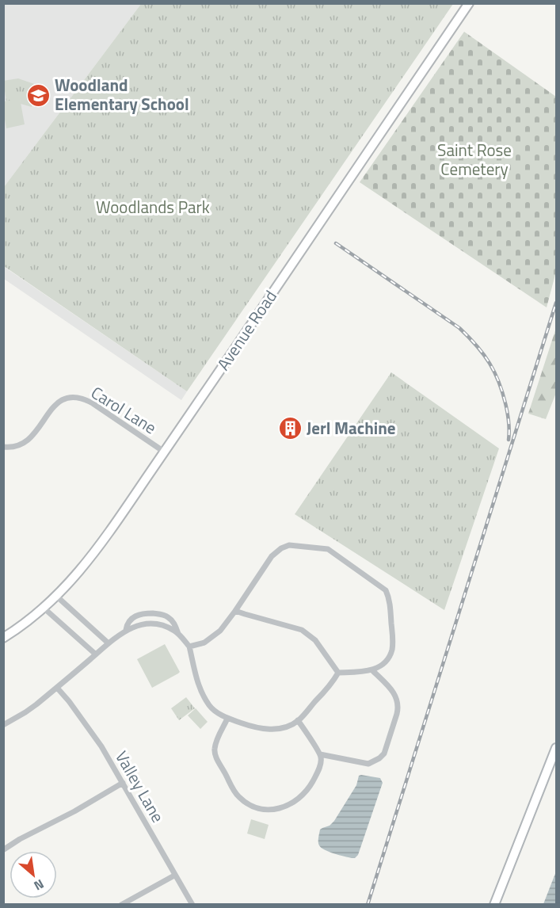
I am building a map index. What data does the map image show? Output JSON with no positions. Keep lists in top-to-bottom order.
{
  "streets": {
    "main road": ["Avenue Road"],
    "street": ["Carol Lane", "Valley Lane"]
  },
  "crossings": [
    ["Avenue Road", "Carol Lane"]
  ],
  "parks": ["Saint Rose Cemetery", "Woodlands Park"],
  "places": {
    "school or university": ["Woodland Elementary School"],
    "building": ["Jerl Machine"]
  },
  "north": "bottom right"
}
